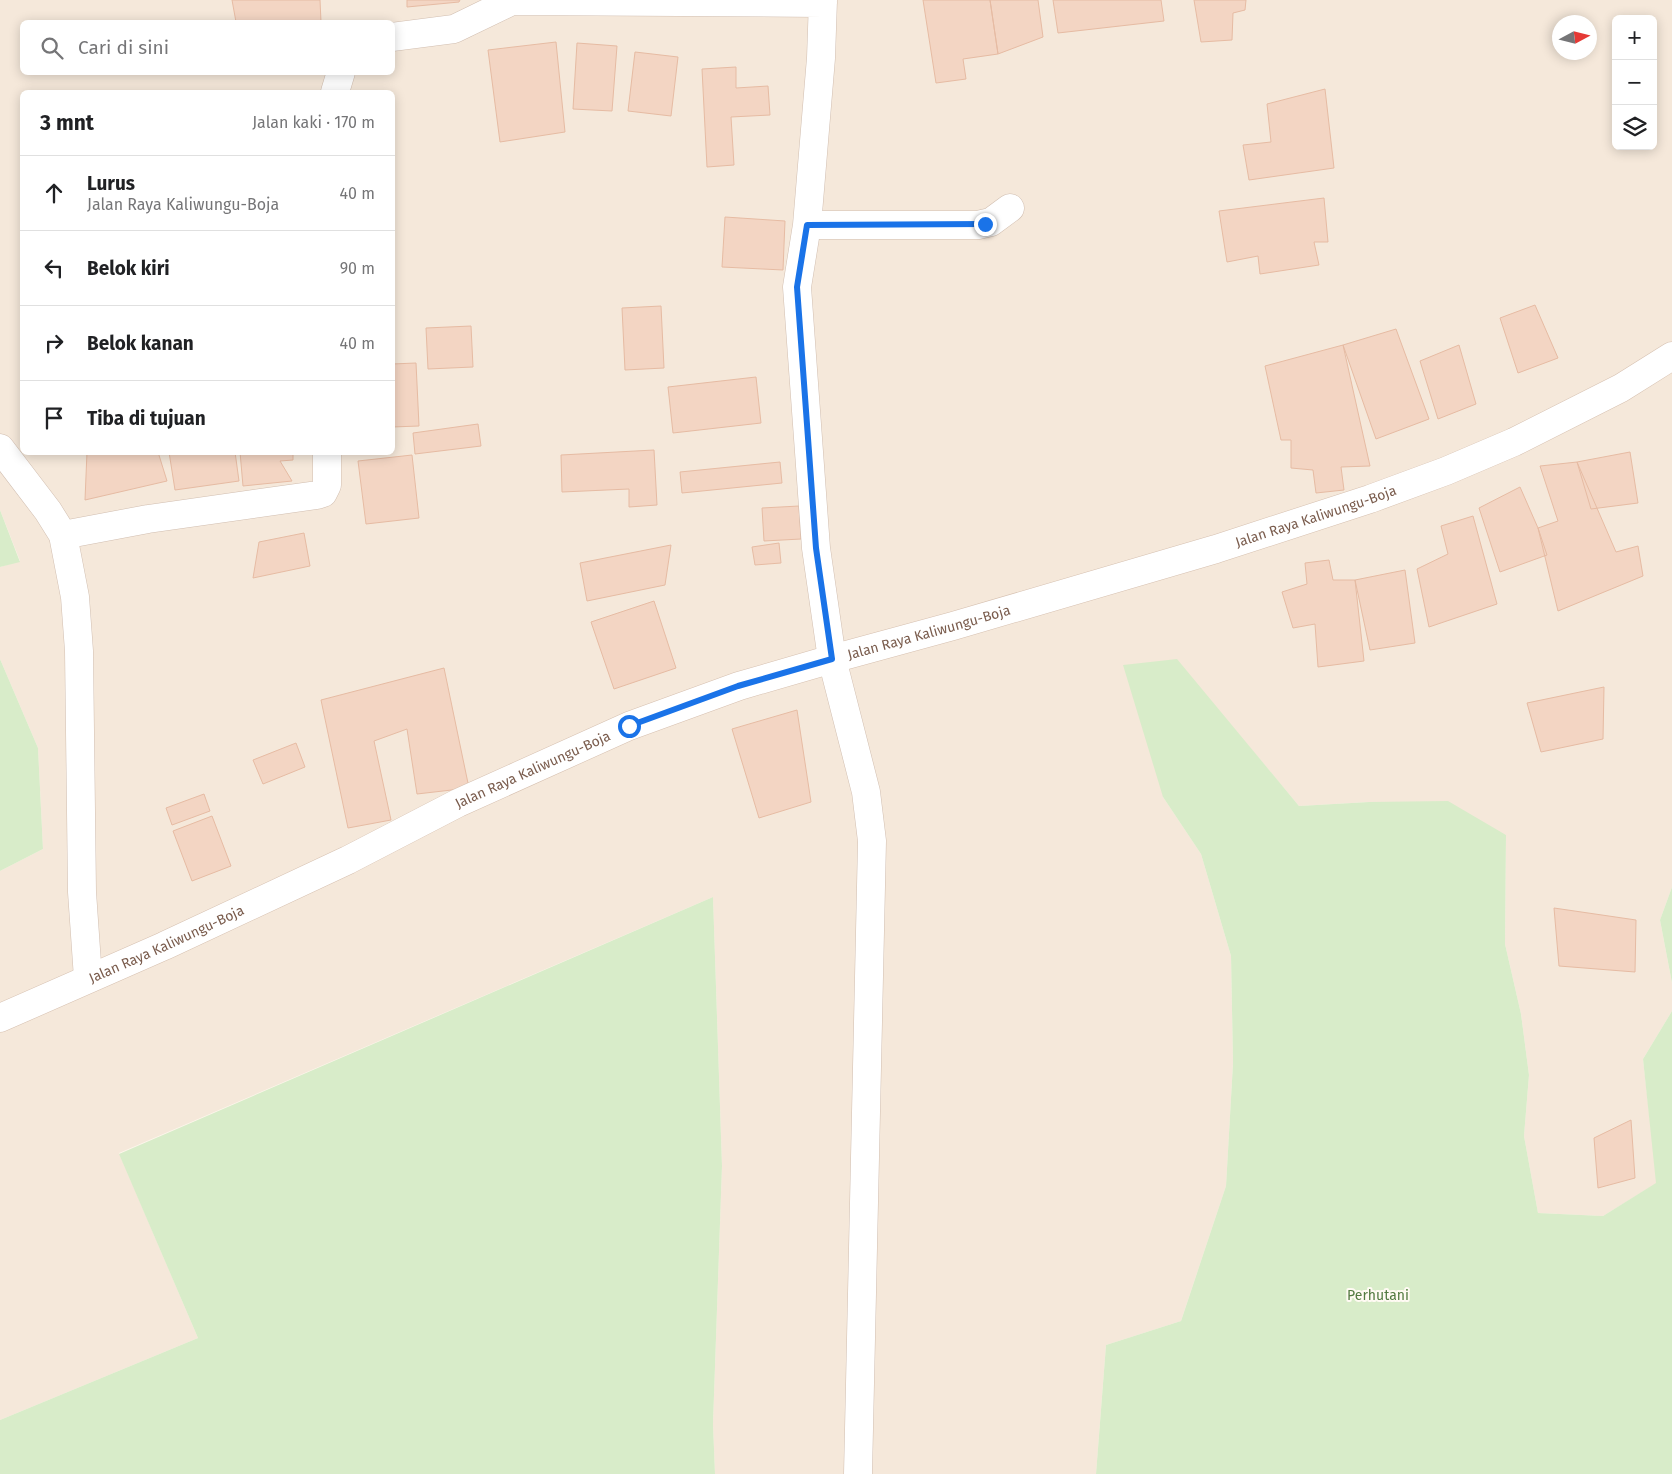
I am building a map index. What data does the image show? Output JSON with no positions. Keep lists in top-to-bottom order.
{
  "streets": {
    "street": ["Jalan Raya Kaliwungu-Boja"]
  },
  "parks": ["Perhutani"],
  "north": "right",
  "page": {
    "map_buttons": ["+", "−"],
    "search": "Cari di sini",
    "heading": ["3 mnt", "Jalan kaki · 170 m"],
    "list": [
      ["Lurus", "Jalan Raya Kaliwungu-Boja", "40 m"],
      ["Belok kiri", "90 m"],
      ["Belok kanan", "40 m"],
      "Tiba di tujuan"
    ]
  }
}
